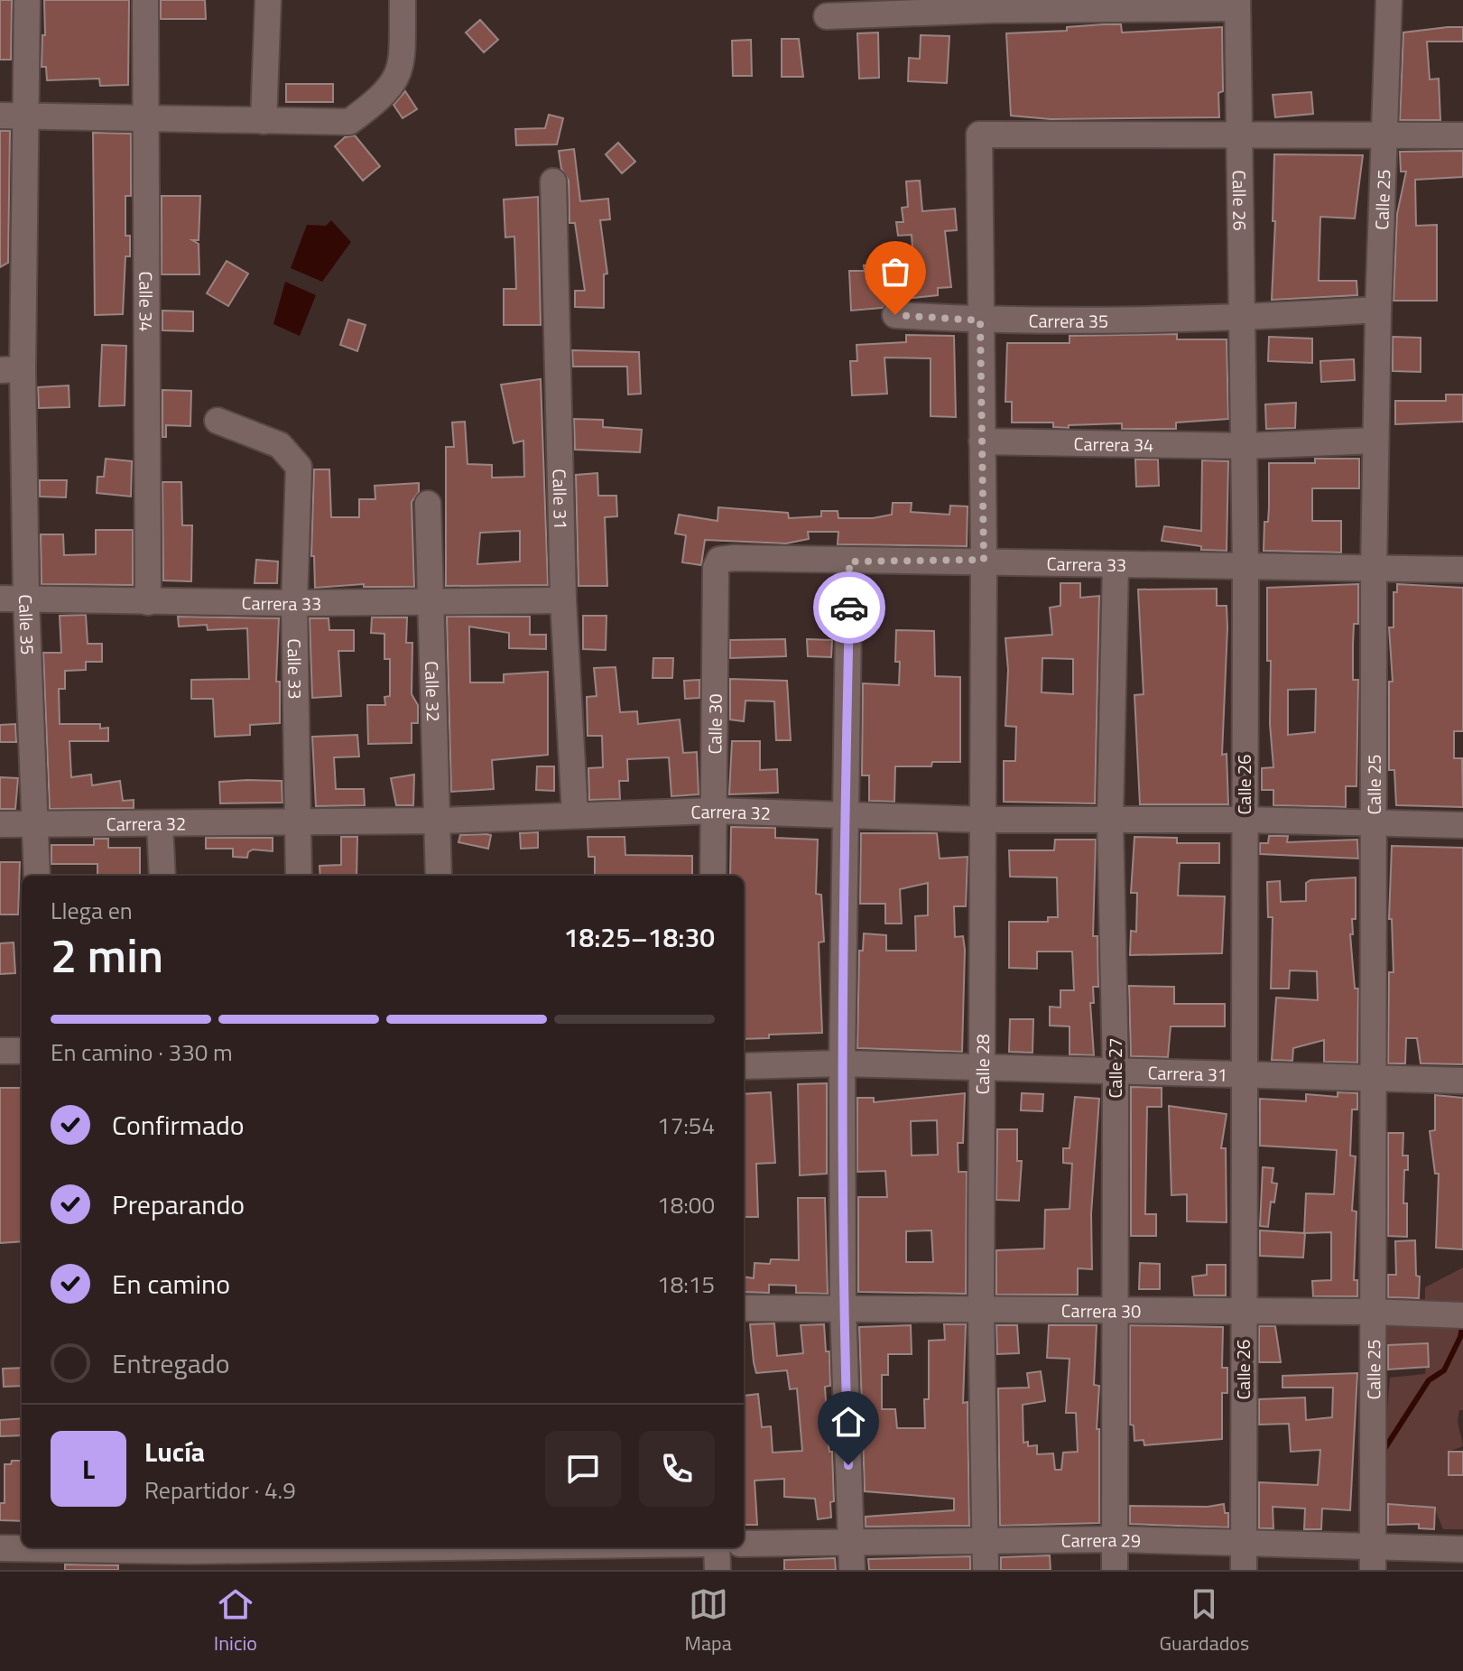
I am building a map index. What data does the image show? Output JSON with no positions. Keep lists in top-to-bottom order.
{
  "streets": {
    "street": [
      "Calle 25",
      "Calle 26",
      "Calle 34",
      "Carrera 35",
      "Carrera 34",
      "Calle 31",
      "Carrera 33",
      "Calle 35",
      "Calle 33",
      "Calle 32",
      "Calle 30",
      "Carrera 32",
      "Calle 28",
      "Calle 27",
      "Carrera 31",
      "Carrera 30",
      "Carrera 29"
    ]
  },
  "crossings": [
    ["Calle 25", "Carrera 35"],
    ["Calle 25", "Carrera 34"],
    ["Calle 25", "Carrera 33"],
    ["Calle 25", "Carrera 32"],
    ["Calle 25", "Carrera 31"],
    ["Calle 25", "Carrera 30"],
    ["Calle 25", "Carrera 29"],
    ["Calle 26", "Carrera 35"],
    ["Calle 26", "Carrera 34"],
    ["Calle 26", "Carrera 33"],
    ["Calle 26", "Carrera 32"],
    ["Calle 26", "Calle 28"],
    ["Calle 26", "Carrera 31"],
    ["Calle 26", "Carrera 30"],
    ["Calle 26", "Carrera 29"],
    ["Calle 34", "Carrera 33"],
    ["Carrera 35", "Calle 28"],
    ["Carrera 34", "Calle 28"],
    ["Calle 31", "Carrera 33"],
    ["Calle 31", "Carrera 32"],
    ["Carrera 33", "Calle 35"],
    ["Carrera 33", "Calle 33"],
    ["Carrera 33", "Calle 32"],
    ["Carrera 33", "Calle 30"],
    ["Carrera 33", "Calle 28"],
    ["Carrera 33", "Calle 27"],
    ["Calle 35", "Carrera 32"],
    ["Calle 33", "Carrera 32"],
    ["Calle 32", "Carrera 32"],
    ["Calle 30", "Carrera 32"],
    ["Carrera 32", "Calle 28"],
    ["Carrera 32", "Calle 27"],
    ["Calle 28", "Carrera 31"],
    ["Calle 28", "Carrera 30"],
    ["Calle 28", "Carrera 29"],
    ["Calle 27", "Carrera 31"],
    ["Calle 27", "Carrera 30"],
    ["Calle 27", "Carrera 29"]
  ],
  "page": {
    "heading": ["2 min", "Llega en", "18:25–18:30"],
    "panel": ["Lucía", "Repartidor · 4.9"],
    "bar": "En camino · 330 m",
    "list": [
      ["Confirmado", "17:54"],
      ["Preparando", "18:00"],
      ["En camino", "18:15"],
      "Entregado"
    ],
    "round": "L",
    "tabs": ["Inicio", "Mapa", "Guardados"]
  }
}
